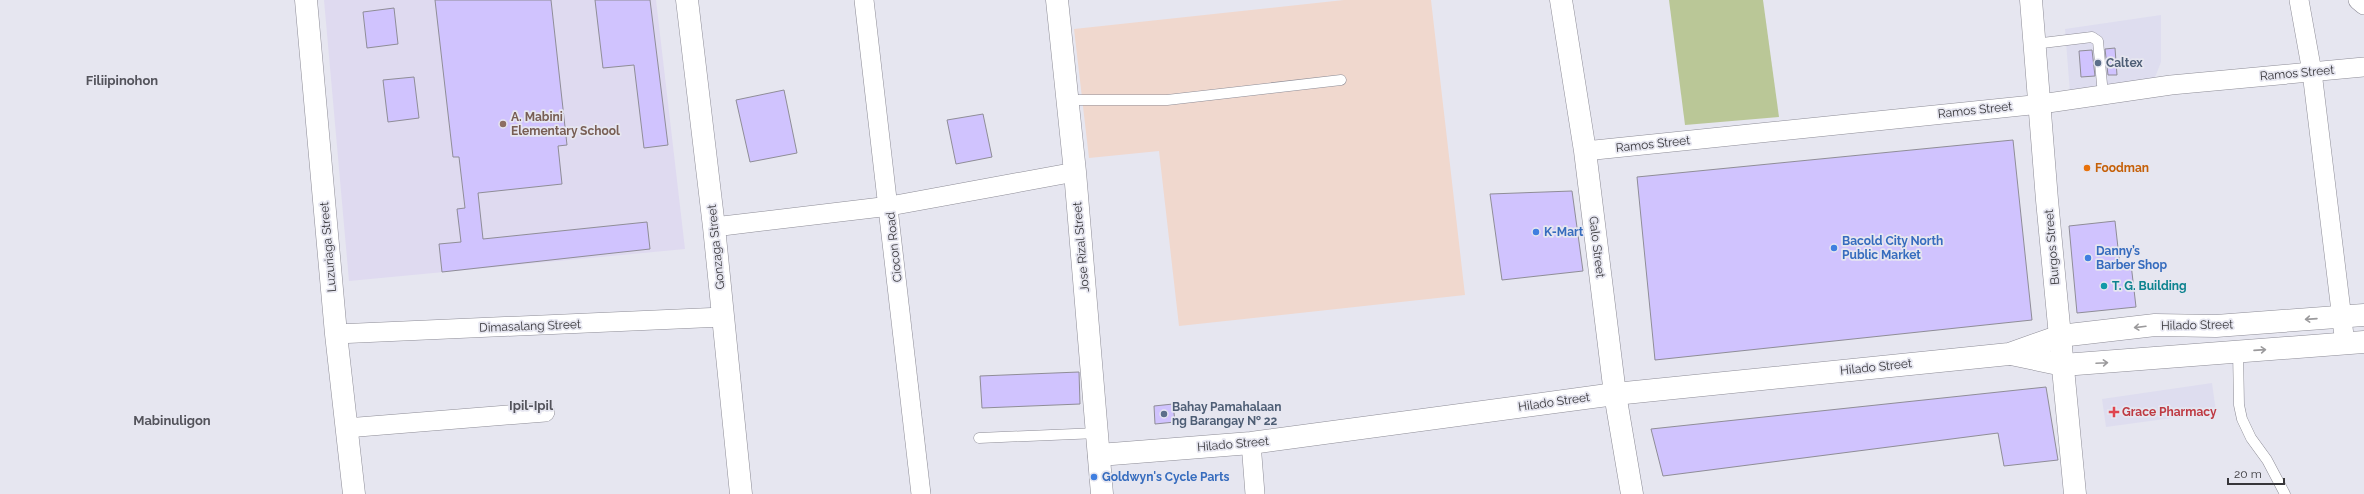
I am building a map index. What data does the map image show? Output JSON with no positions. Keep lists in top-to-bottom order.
{
  "streets": {
    "street": [
      "Ramos Street",
      "Luzuriaga Street",
      "Gonzaga Street",
      "Ciocon Road",
      "Jose Rizal Street",
      "Galo Street",
      "Burgos Street",
      "Hilado Street",
      "Dimasalang Street"
    ]
  },
  "crossings": [
    ["Ramos Street", "Galo Street"],
    ["Ramos Street", "Burgos Street"],
    ["Luzuriaga Street", "Dimasalang Street"],
    ["Gonzaga Street", "Dimasalang Street"],
    ["Jose Rizal Street", "Hilado Street"],
    ["Galo Street", "Hilado Street"],
    ["Burgos Street", "Hilado Street"]
  ],
  "districts": ["Filiipinohon", "Ipil-Ipil", "Mabinuligon"],
  "places": {
    "other": [
      "Caltex",
      "A. Mabini Elementary School",
      "Foodman",
      "K-Mart",
      "Bacold City North Public Market",
      "Danny’s Barber Shop",
      "T. G. Building",
      "Bahay Pamahalaan ng Barangay № 22",
      "Goldwyn's Cycle Parts"
    ],
    "health": ["Grace Pharmacy"]
  },
  "scale_bar": "20 m"
}
